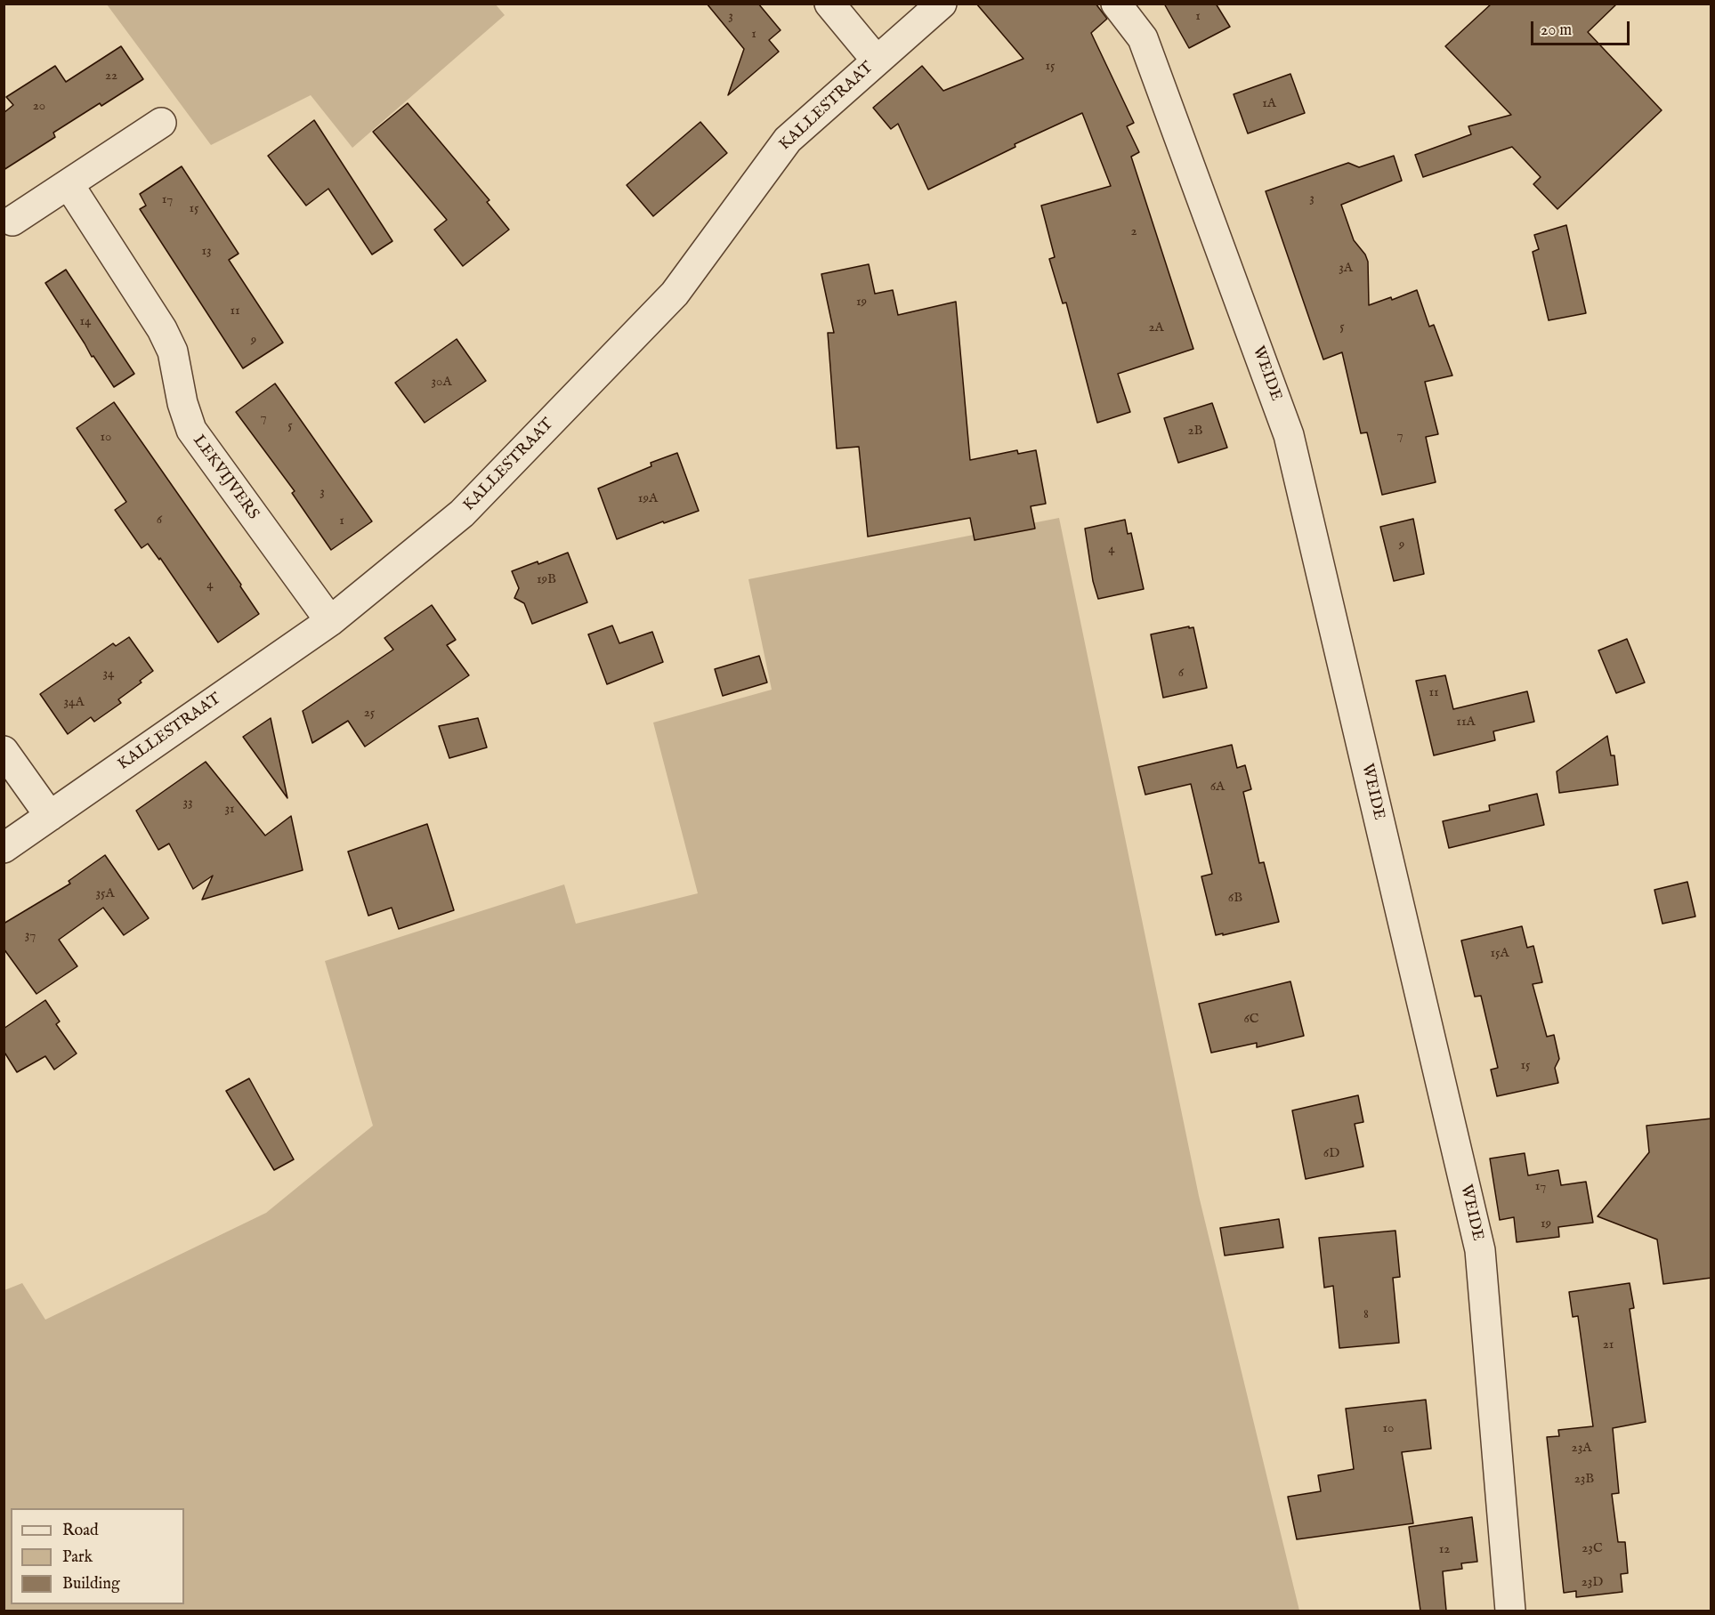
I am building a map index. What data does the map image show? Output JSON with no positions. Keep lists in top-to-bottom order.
{
  "streets": {
    "street": ["KALLESTRAAT", "WEIDE", "LEKVIJVERS"]
  },
  "crossings": [
    ["KALLESTRAAT", "LEKVIJVERS"]
  ],
  "house_numbers": [
    "3",
    "1",
    "1",
    "15",
    "22",
    "1A",
    "20",
    "3",
    "17",
    "15",
    "2",
    "13",
    "3A",
    "19",
    "11",
    "14",
    "5",
    "2A",
    "9",
    "30A",
    "7",
    "5",
    "2B",
    "7",
    "10",
    "3",
    "19A",
    "6",
    "1",
    "9",
    "4",
    "19B",
    "4",
    "6",
    "34",
    "11",
    "34A",
    "25",
    "11A",
    "6A",
    "33",
    "31",
    "35A",
    "6B",
    "37",
    "15A",
    "6C",
    "15",
    "6D",
    "17",
    "19",
    "8",
    "21",
    "10",
    "23A",
    "23B",
    "23C",
    "12",
    "23D"
  ],
  "legend": ["Road", "Park", "Building"],
  "scale_bar": "20 m"
}
